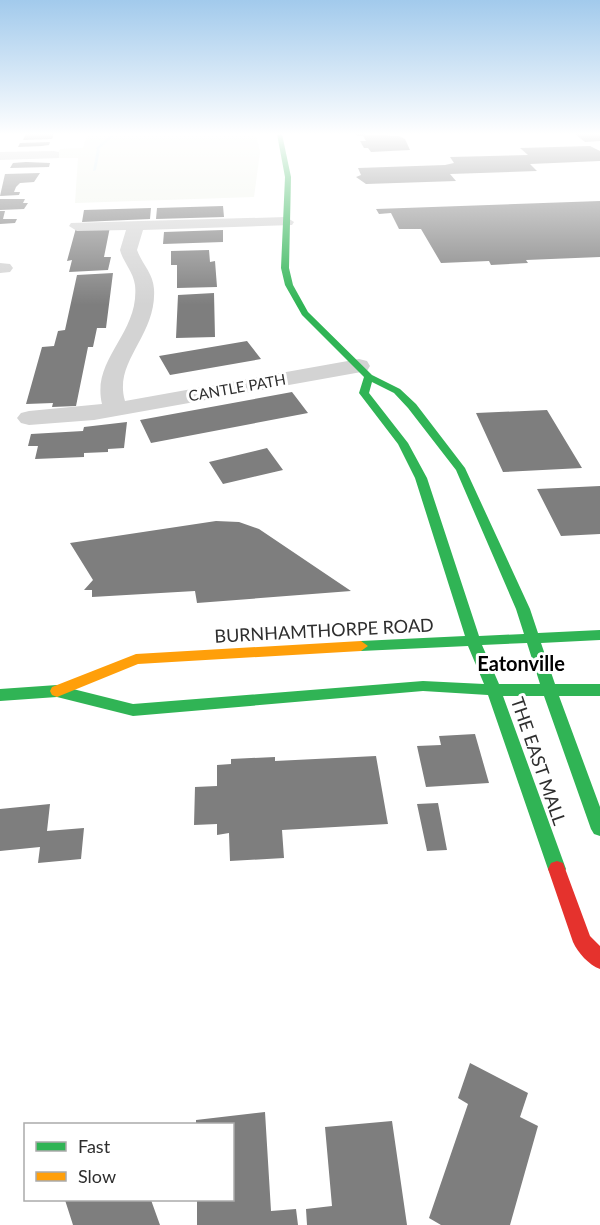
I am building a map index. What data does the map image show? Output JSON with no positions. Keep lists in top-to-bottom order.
{
  "streets": {
    "main road": ["BURNHAMTHORPE ROAD", "THE EAST MALL"],
    "street": ["CANTLE PATH"]
  },
  "crossings": [
    ["CANTLE PATH", "THE EAST MALL"],
    ["BURNHAMTHORPE ROAD", "THE EAST MALL"]
  ],
  "districts": ["Eatonville"],
  "legend": ["Fast", "Slow"]
}
